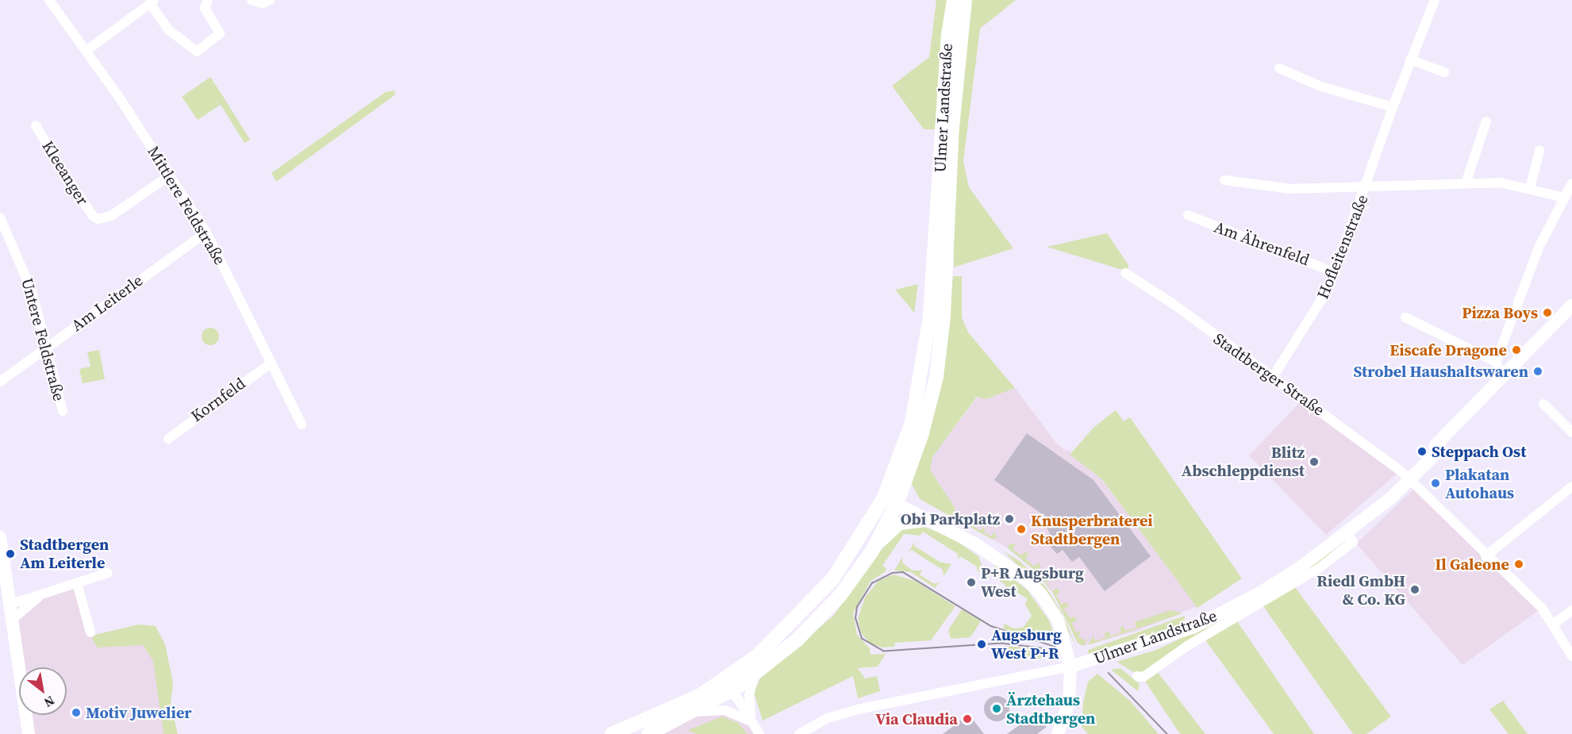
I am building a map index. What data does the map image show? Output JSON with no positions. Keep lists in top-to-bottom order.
{
  "streets": {
    "main road": ["Ulmer Landstraße"],
    "street": [
      "Kleeanger",
      "Mittlere Feldstraße",
      "Am Ährenfeld",
      "Hofleitenstraße",
      "Am Leiterle",
      "Untere Feldstraße",
      "Stadtberger Straße",
      "Kornfeld"
    ]
  },
  "crossings": [
    ["Ulmer Landstraße", "Stadtberger Straße"],
    ["Kleeanger", "Mittlere Feldstraße"],
    ["Mittlere Feldstraße", "Am Leiterle"],
    ["Mittlere Feldstraße", "Kornfeld"],
    ["Am Ährenfeld", "Hofleitenstraße"],
    ["Hofleitenstraße", "Stadtberger Straße"],
    ["Am Leiterle", "Untere Feldstraße"]
  ],
  "places": [
    "Pizza Boys",
    "Eiscafe Dragone",
    "Strobel Haushaltswaren",
    "Steppach Ost",
    "Blitz Abschleppdienst",
    "Plakatan Autohaus",
    "Obi Parkplatz",
    "Knusperbraterei Stadtbergen",
    "Stadtbergen Am Leiterle",
    "Il Galeone",
    "P+R Augsburg West",
    "Riedl GmbH & Co. KG",
    "Augsburg West P+R",
    "Ärztehaus Stadtbergen",
    "Motiv Juwelier",
    "Via Claudia"
  ],
  "north": "bottom right"
}
